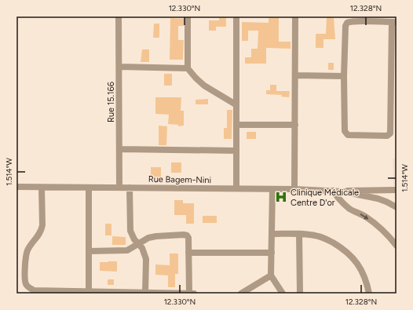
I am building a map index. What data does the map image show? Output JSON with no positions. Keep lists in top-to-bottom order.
{
  "streets": {
    "street": ["Rue 15.166", "Rue Bagem-Nini"]
  },
  "crossings": [
    ["Rue 15.166", "Rue Bagem-Nini"]
  ],
  "places": {
    "hospital": ["Clinique Médicale Centre D'or"]
  },
  "coordinates": ["12.330°N", "12.328°N", "1.514°W"]
}
